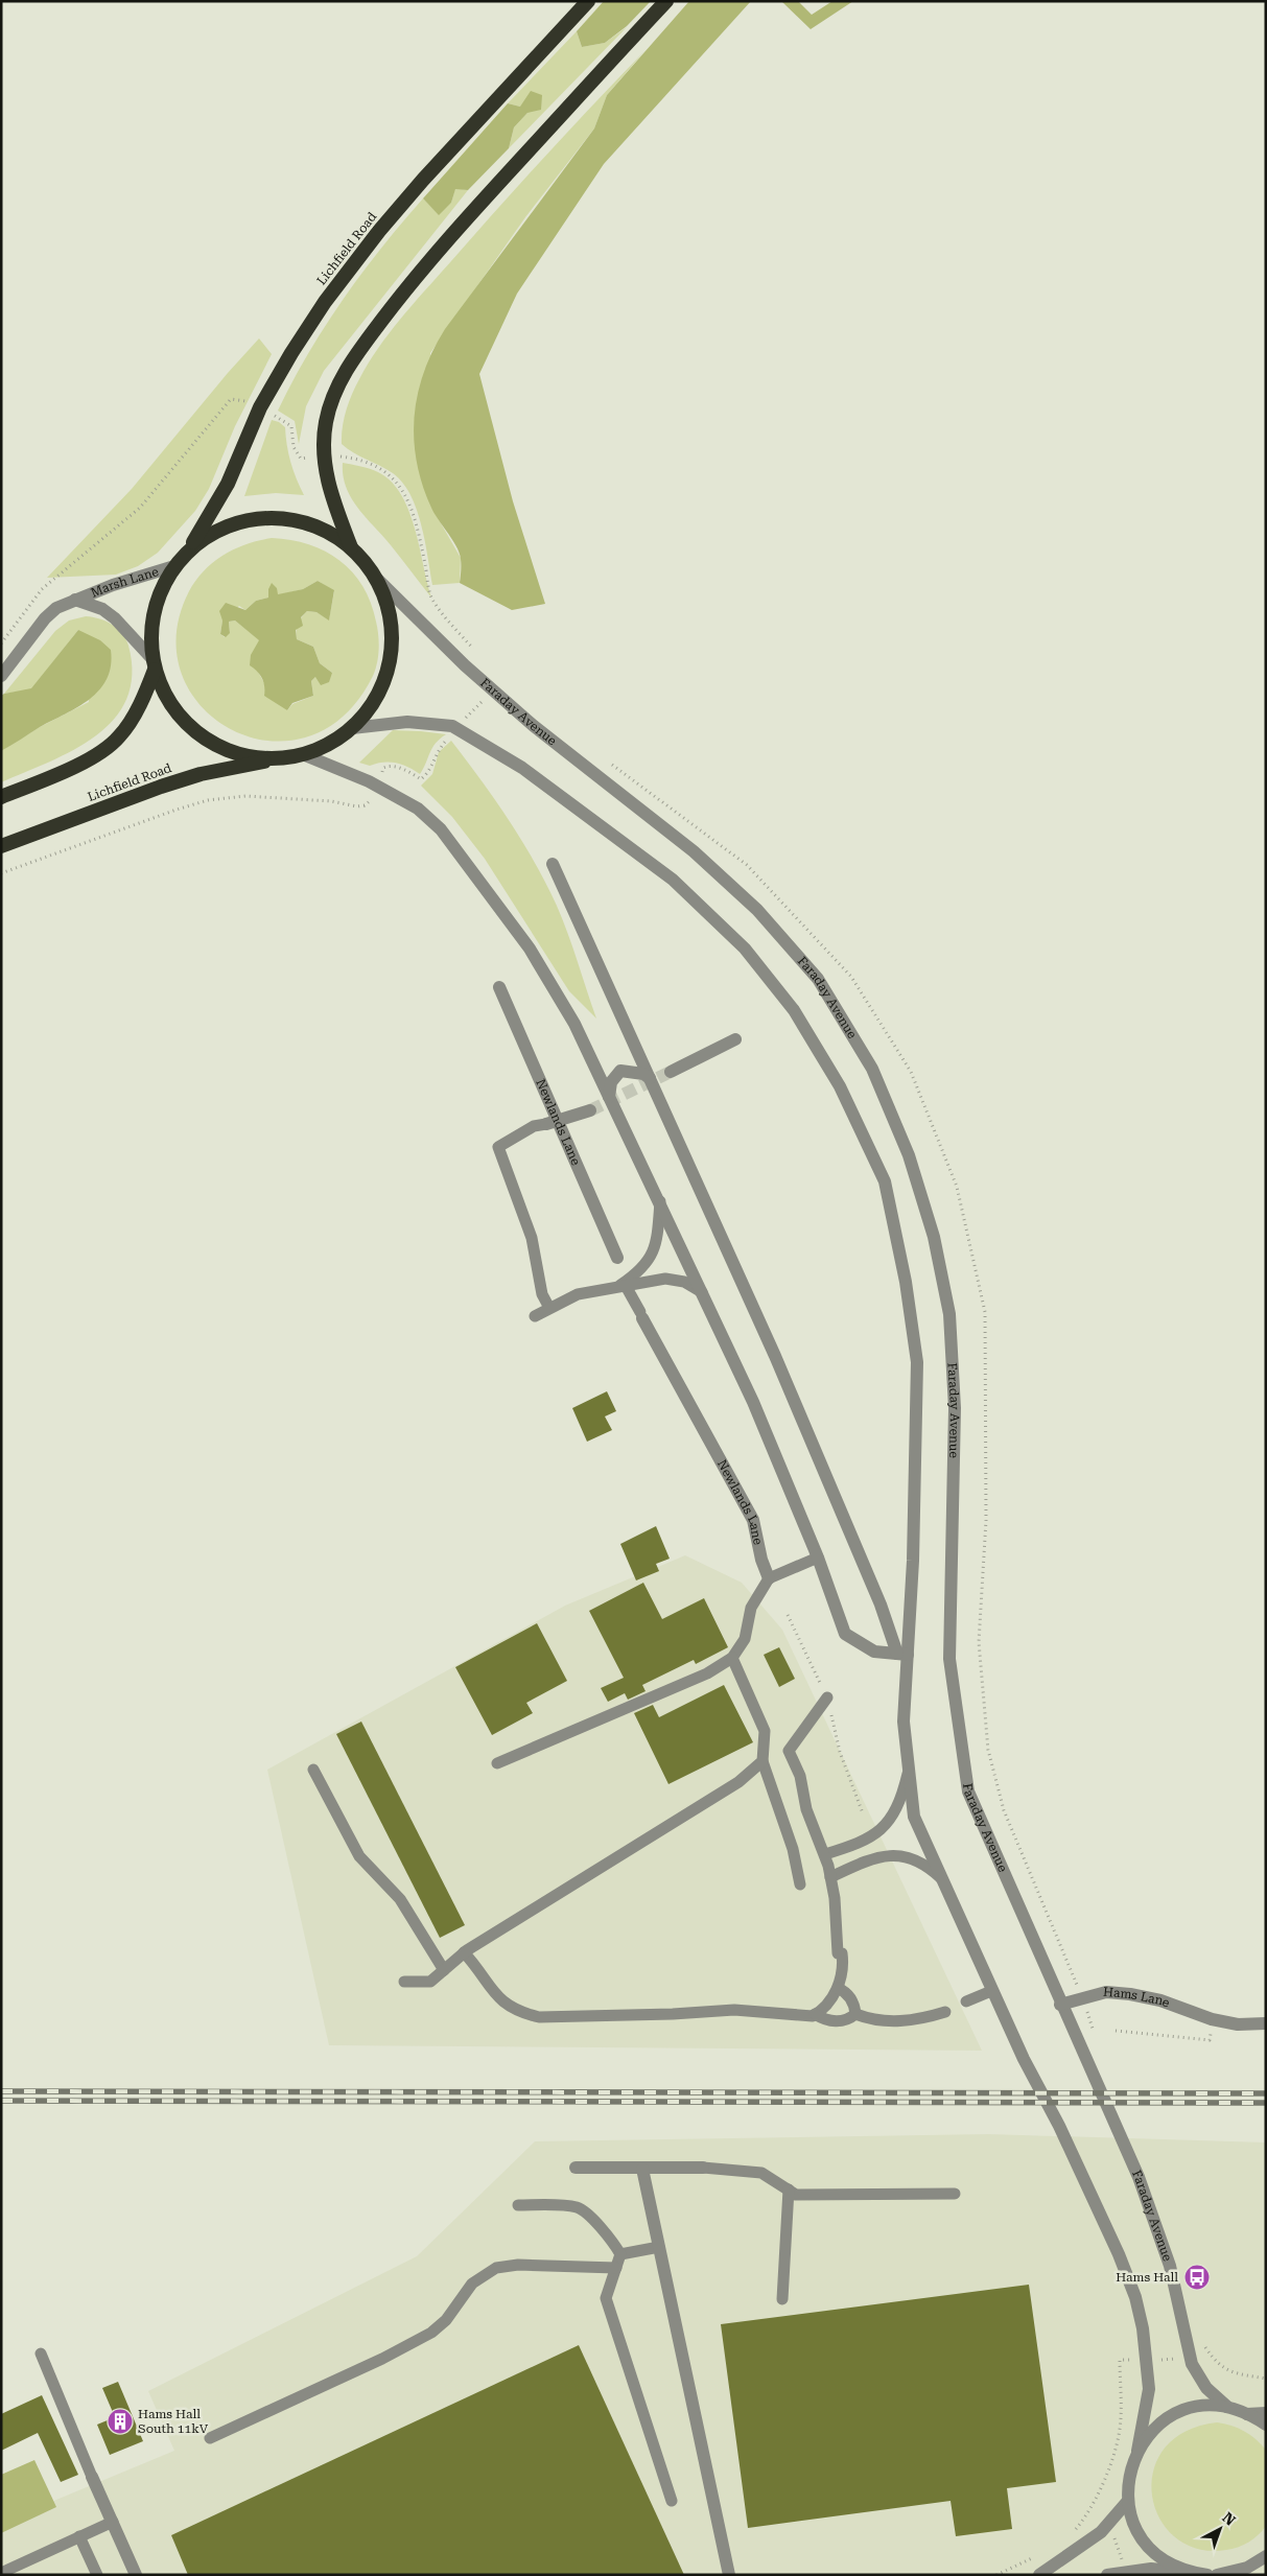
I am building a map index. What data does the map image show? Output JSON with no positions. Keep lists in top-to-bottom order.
{
  "streets": {
    "highway": ["Lichfield Road"],
    "street": [
      "Marsh Lane",
      "Faraday Avenue",
      "Newlands Lane",
      "Hams Lane"
    ]
  },
  "crossings": [
    ["Faraday Avenue", "Hams Lane"]
  ],
  "places": {
    "bus stop": ["Hams Hall"],
    "building": ["Hams Hall South 11kV"]
  },
  "north": "top right"
}
